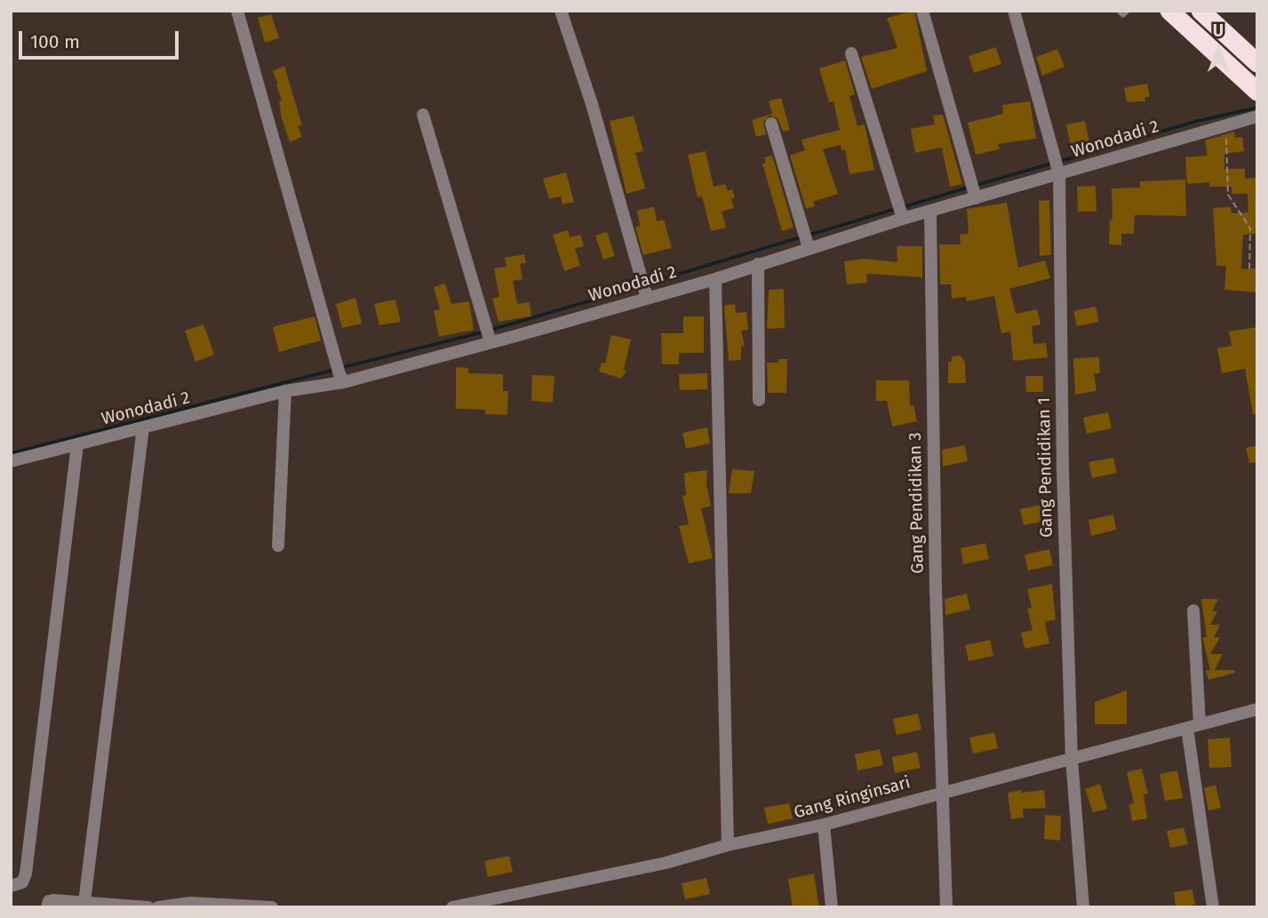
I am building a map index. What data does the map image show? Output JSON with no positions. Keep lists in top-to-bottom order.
{
  "streets": {
    "street": [
      "Wonodadi 2",
      "Gang Pendidikan 1",
      "Gang Pendidikan 3",
      "Gang Ringinsari"
    ]
  },
  "crossings": [
    ["Wonodadi 2", "Gang Pendidikan 1"],
    ["Wonodadi 2", "Gang Pendidikan 3"],
    ["Gang Pendidikan 1", "Gang Ringinsari"],
    ["Gang Pendidikan 3", "Gang Ringinsari"]
  ],
  "scale_bar": "100 m",
  "north": "top"
}
